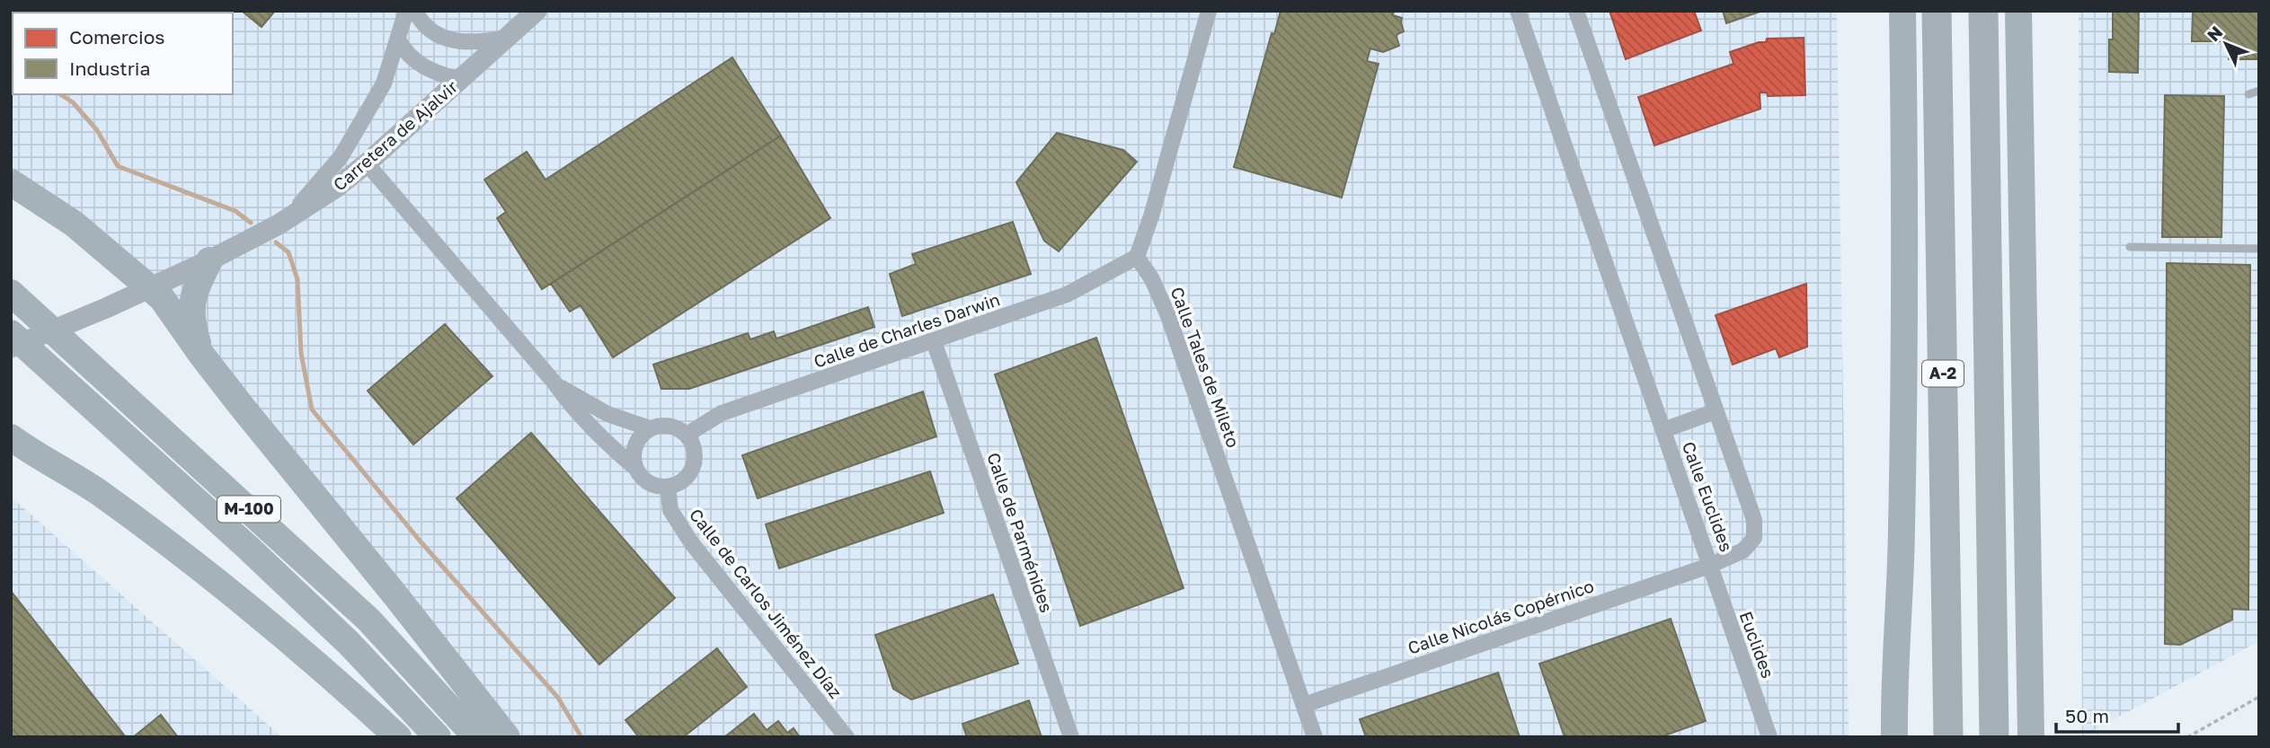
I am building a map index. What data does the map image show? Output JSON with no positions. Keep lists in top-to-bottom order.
{
  "streets": {
    "highway": ["A-2", "M-100"],
    "street": [
      "Carretera de Ajalvir",
      "Calle de Charles Darwin",
      "Calle Tales de Mileto",
      "Calle Euclides",
      "Calle de Parménides",
      "Calle de Carlos Jiménez Díaz",
      "Calle Nicolás Copérnico",
      "Euclides"
    ]
  },
  "crossings": [
    ["Calle de Charles Darwin", "Calle Tales de Mileto"],
    ["Calle de Charles Darwin", "Calle de Parménides"],
    ["Calle de Charles Darwin", "Calle de Carlos Jiménez Díaz"],
    ["Calle Tales de Mileto", "Calle Nicolás Copérnico"],
    ["Calle Euclides", "Calle Nicolás Copérnico"],
    ["Calle Euclides", "Euclides"],
    ["Calle Nicolás Copérnico", "Euclides"]
  ],
  "legend": ["Comercios", "Industria"],
  "scale_bar": "50 m",
  "north": "top left"
}
